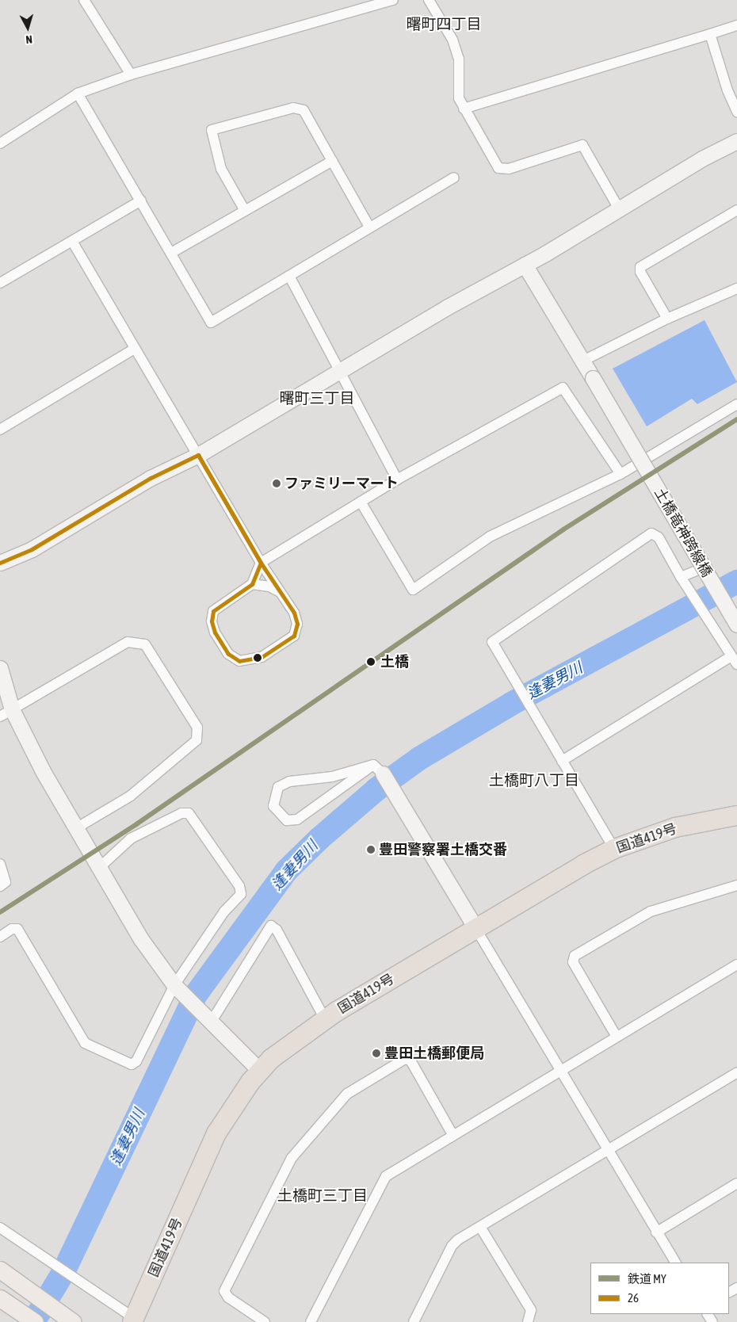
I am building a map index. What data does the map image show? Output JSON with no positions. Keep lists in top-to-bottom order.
{
  "streets": {
    "highway": ["国道419号"],
    "street": ["土橋竜神跨線橋"]
  },
  "districts": [
    "曙町四丁目",
    "曙町三丁目",
    "土橋町八丁目",
    "土橋町三丁目"
  ],
  "water": ["逢妻男川"],
  "places": [
    "ファミリーマート",
    "土橋",
    "豊田警察署土橋交番",
    "豊田土橋郵便局"
  ],
  "lines": ["rail line MY", "transit line 26"],
  "legend": ["鉄道 MY", "26"],
  "north": "bottom"
}
